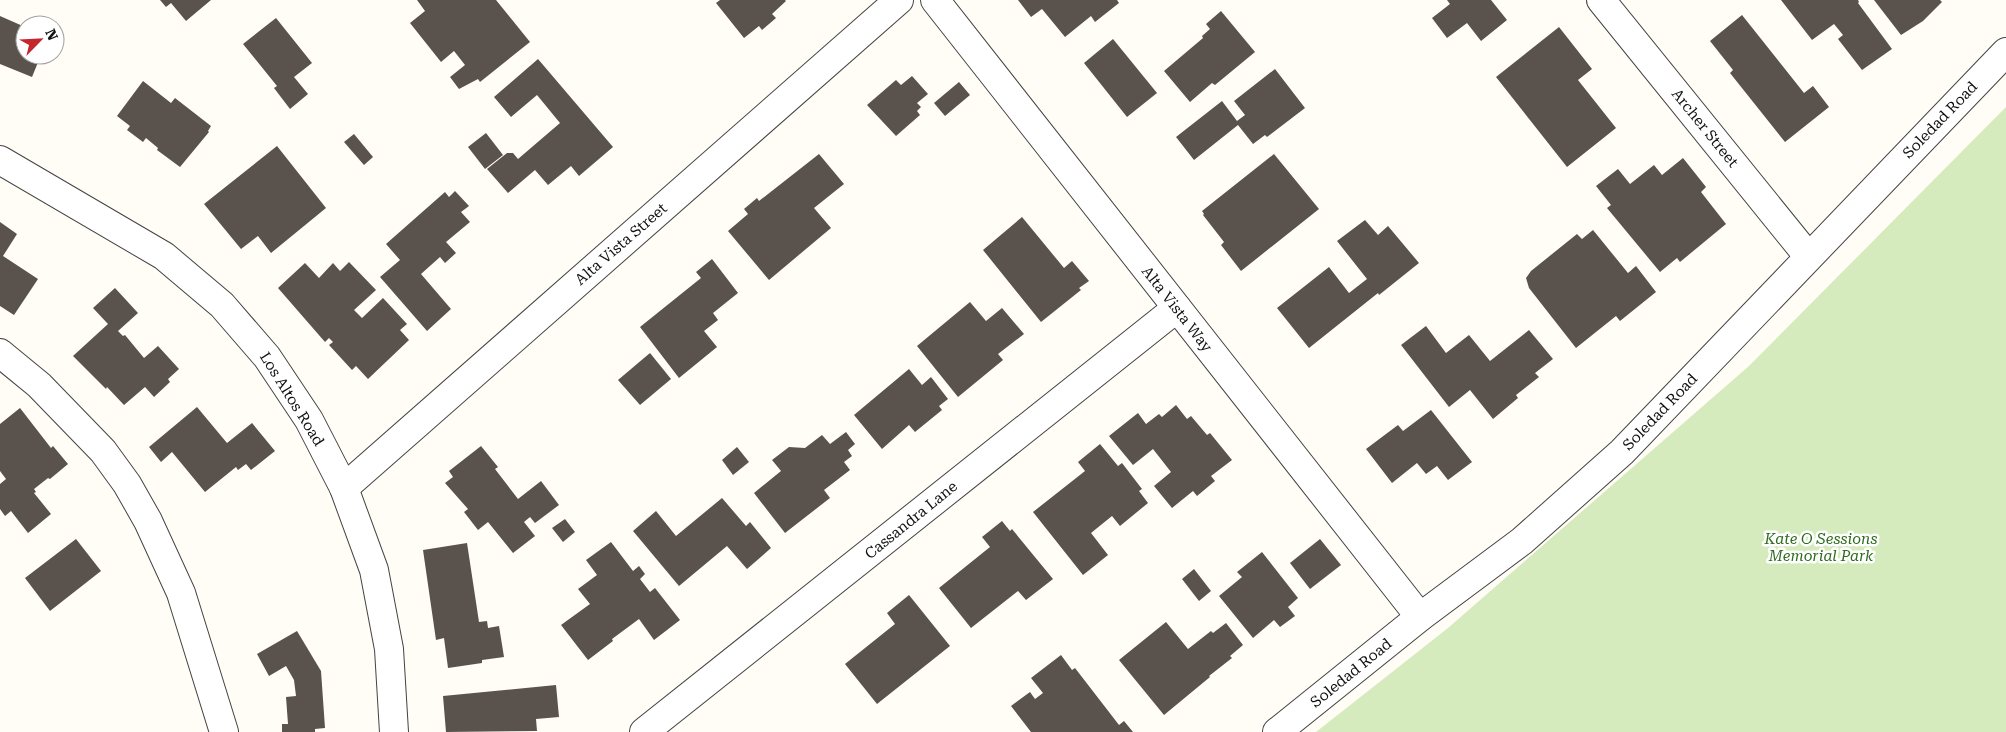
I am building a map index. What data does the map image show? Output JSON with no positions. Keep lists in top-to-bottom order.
{
  "streets": {
    "street": [
      "Soledad Road",
      "Archer Street",
      "Alta Vista Street",
      "Alta Vista Way",
      "Los Altos Road",
      "Cassandra Lane"
    ]
  },
  "crossings": [
    ["Soledad Road", "Archer Street"],
    ["Soledad Road", "Alta Vista Way"],
    ["Alta Vista Street", "Los Altos Road"],
    ["Alta Vista Way", "Cassandra Lane"]
  ],
  "parks": ["Kate O Sessions Memorial Park"],
  "north": "top right"
}
